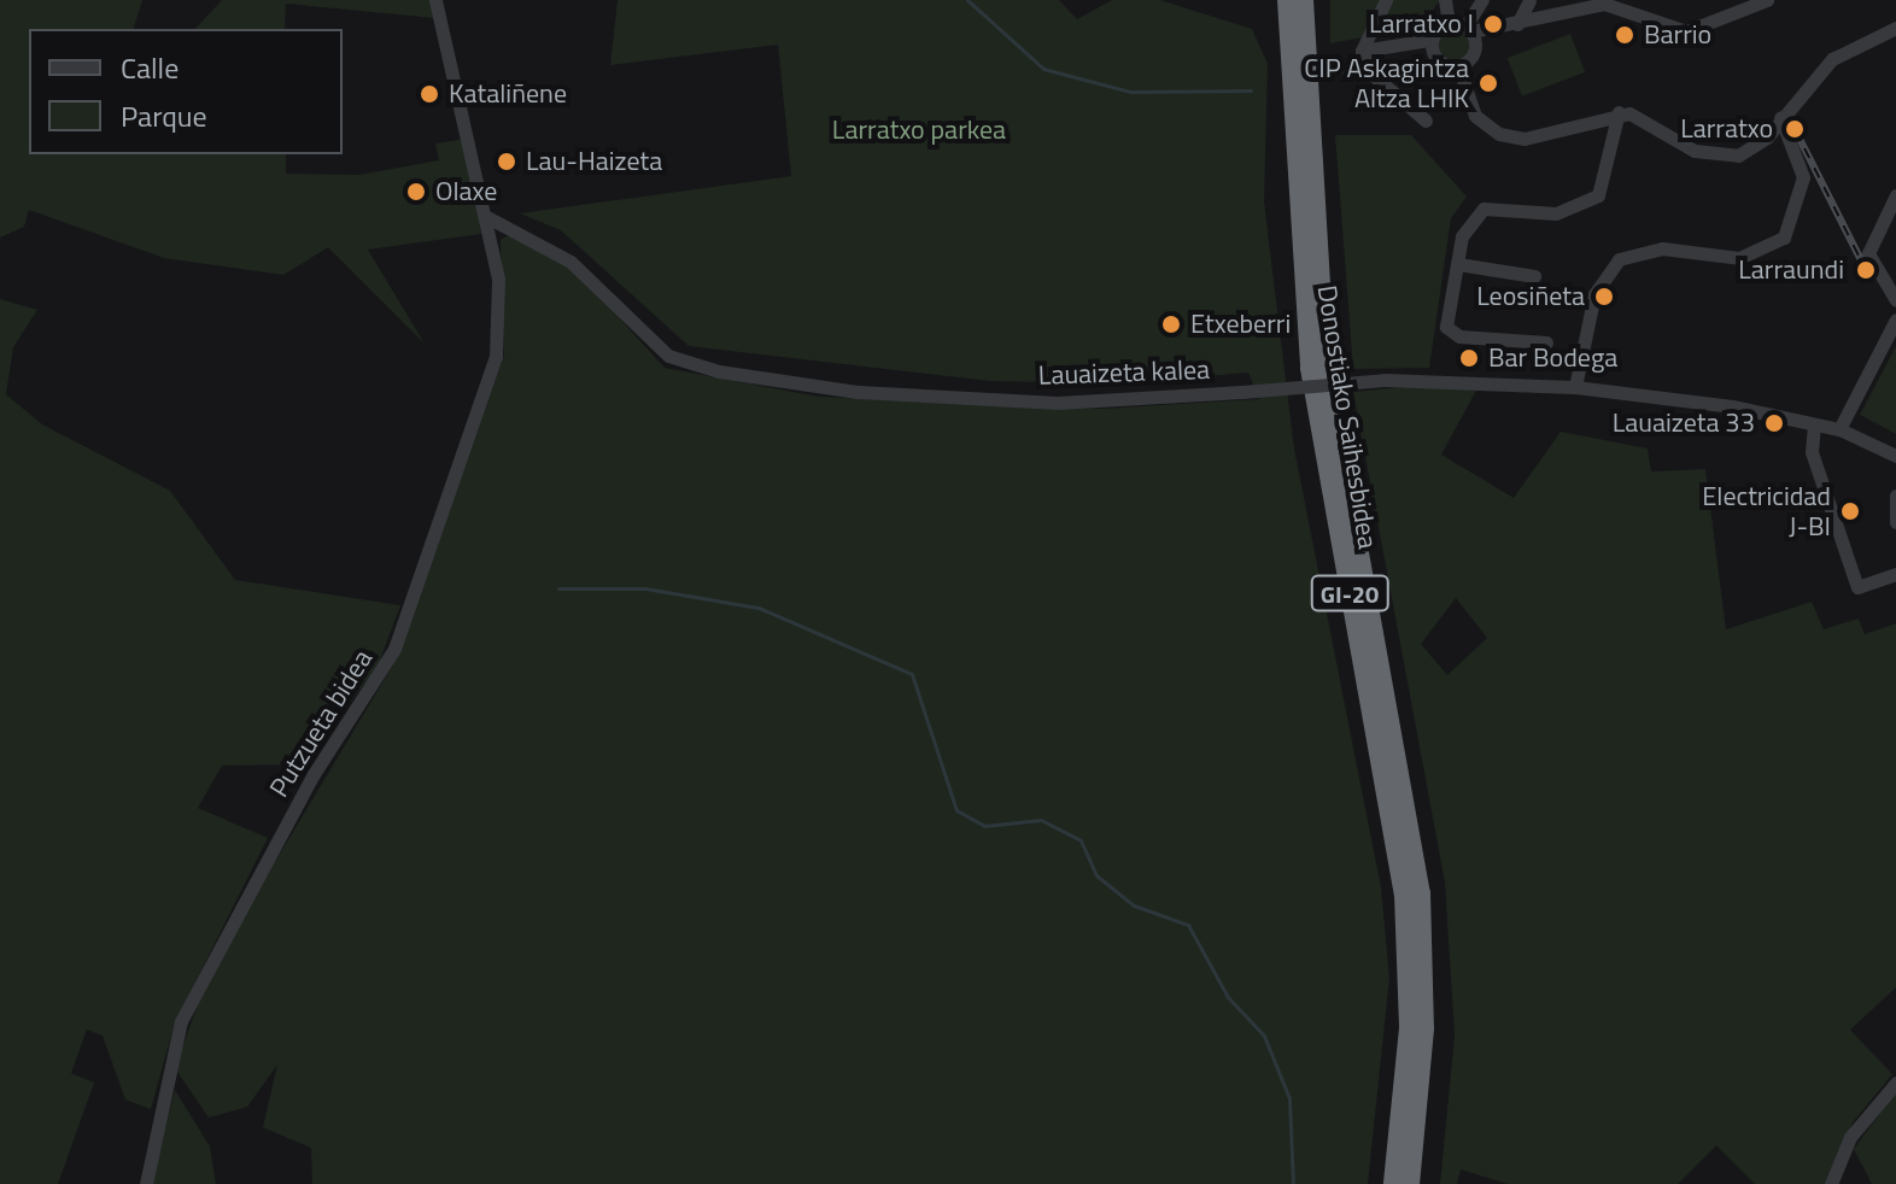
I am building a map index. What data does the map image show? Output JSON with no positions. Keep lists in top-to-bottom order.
{
  "streets": {
    "highway": ["Donostiako Saihesbidea", "GI-20"],
    "street": ["Lauaizeta kalea", "Putzueta bidea"]
  },
  "crossings": [
    ["Lauaizeta kalea", "Putzueta bidea"]
  ],
  "parks": ["Larratxo parkea"],
  "places": [
    "Larratxo I",
    "Barrio",
    "CIP Askagintza Altza LHIK",
    "Kataliñene",
    "Larratxo",
    "Lau-Haizeta",
    "Olaxe",
    "Larraundi",
    "Leosiñeta",
    "Etxeberri",
    "Bar Bodega",
    "Lauaizeta 33",
    "Electricidad J-BI"
  ],
  "legend": ["Calle", "Parque"]
}
